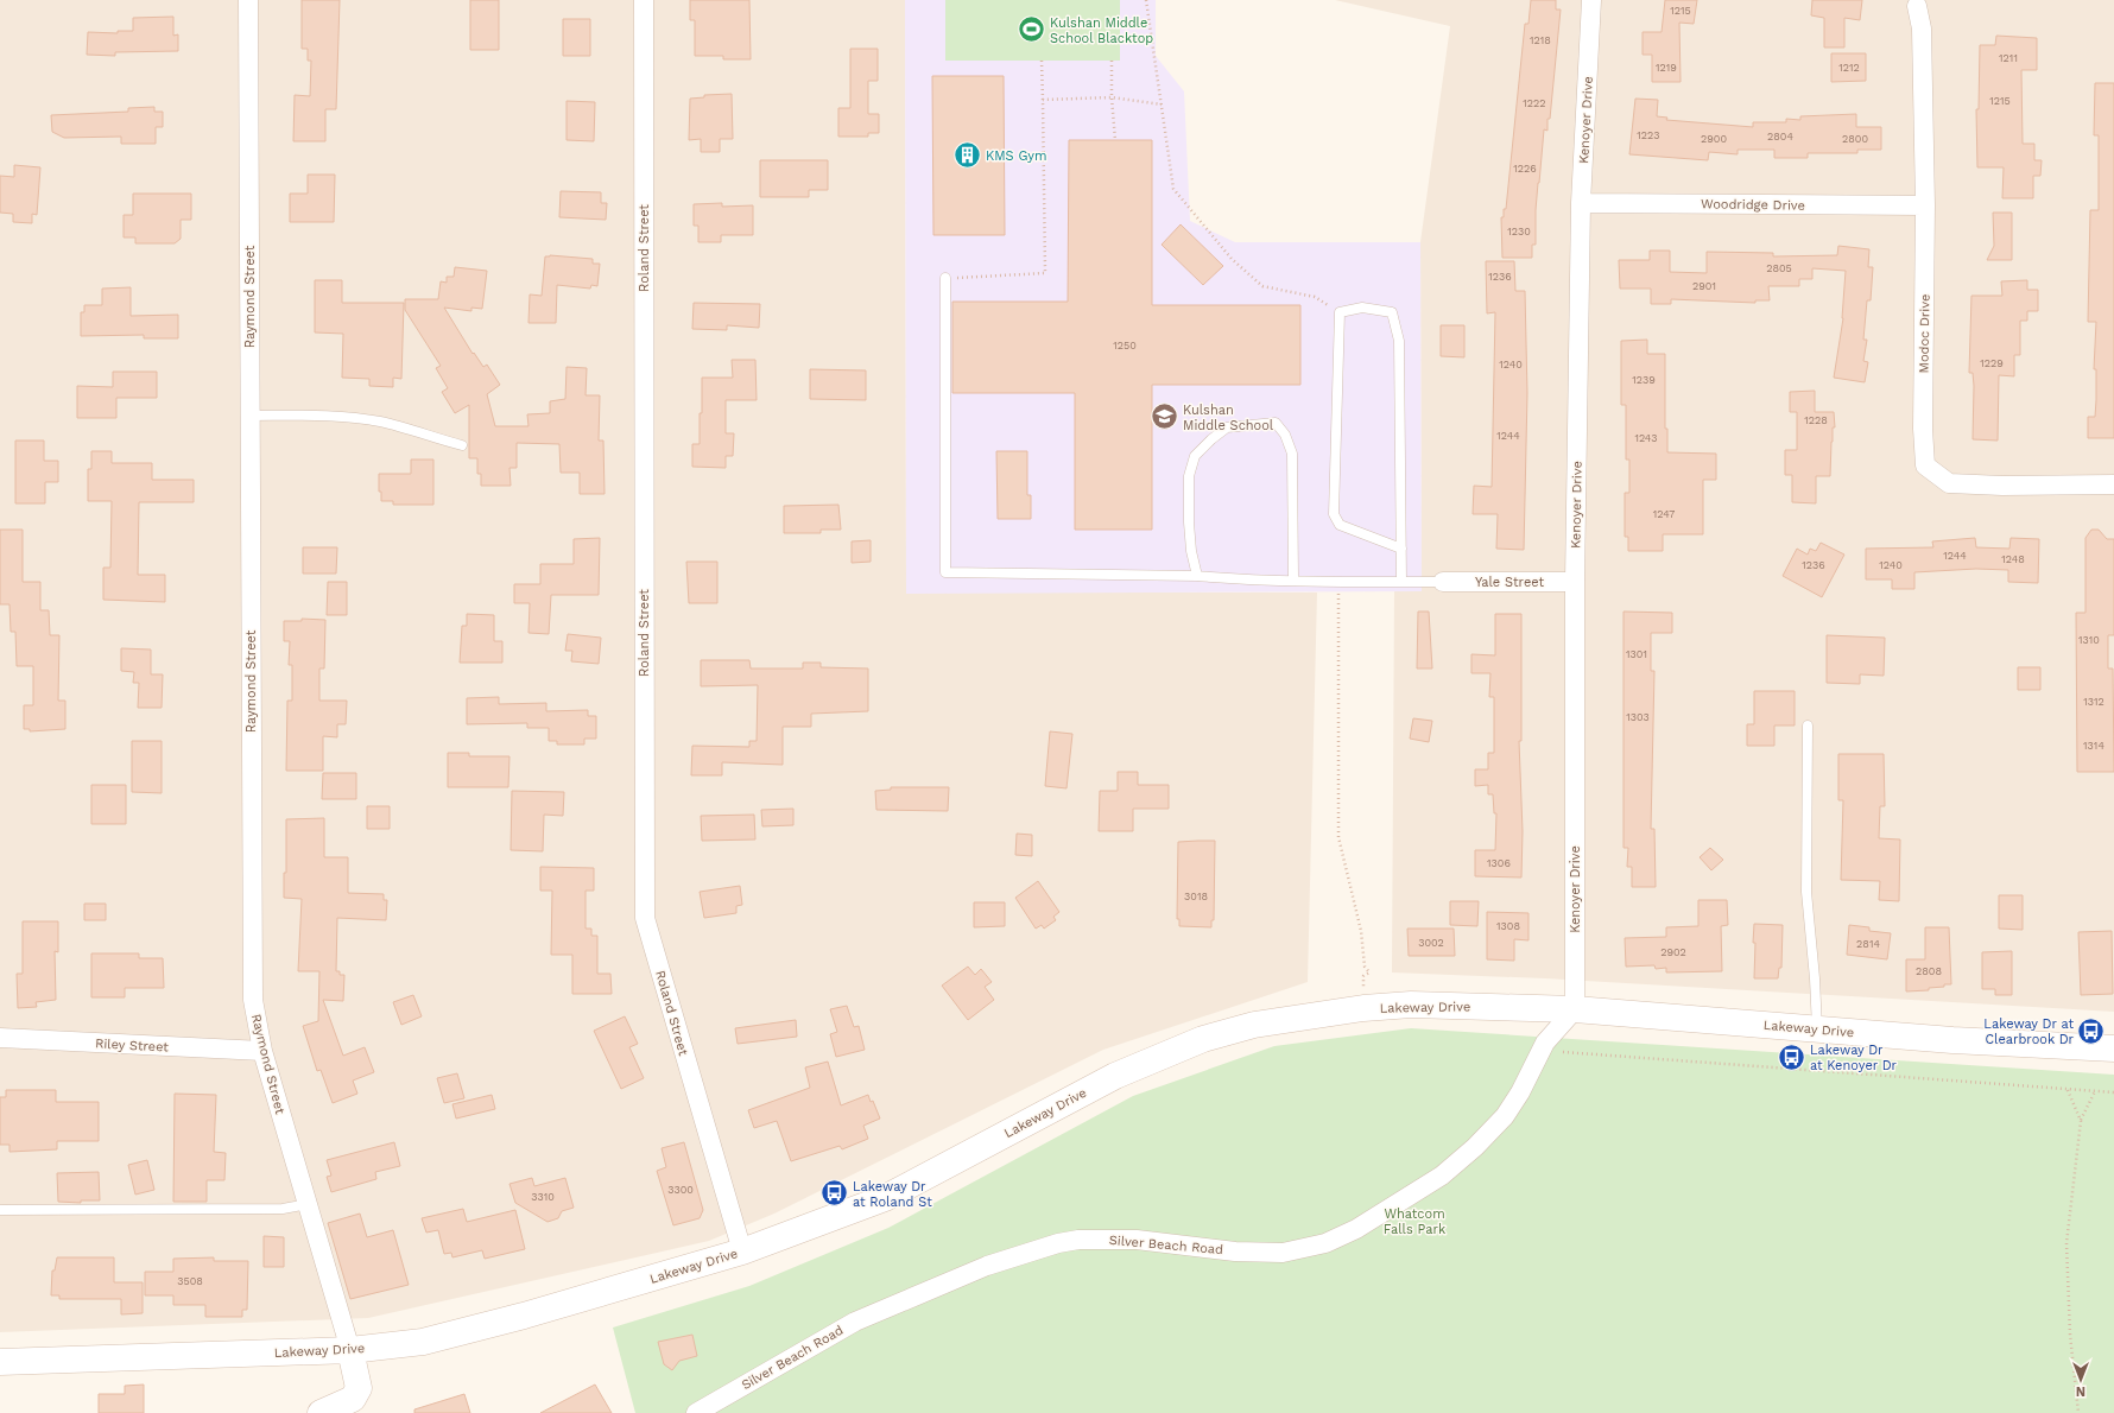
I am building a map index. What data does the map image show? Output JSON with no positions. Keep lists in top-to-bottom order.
{
  "streets": {
    "main road": ["Lakeway Drive"],
    "street": [
      "Kenoyer Drive",
      "Woodridge Drive",
      "Roland Street",
      "Raymond Street",
      "Modoc Drive",
      "Yale Street",
      "Riley Street",
      "Silver Beach Road"
    ]
  },
  "crossings": [
    ["Kenoyer Drive", "Woodridge Drive"],
    ["Kenoyer Drive", "Yale Street"],
    ["Kenoyer Drive", "Lakeway Drive"],
    ["Kenoyer Drive", "Silver Beach Road"],
    ["Woodridge Drive", "Modoc Drive"],
    ["Roland Street", "Lakeway Drive"],
    ["Raymond Street", "Lakeway Drive"],
    ["Raymond Street", "Riley Street"],
    ["Lakeway Drive", "Silver Beach Road"]
  ],
  "parks": ["Whatcom Falls Park"],
  "places": {
    "sports": ["Kulshan Middle School Blacktop"],
    "building": ["KMS Gym"],
    "school or university": ["Kulshan Middle School"],
    "bus stop": ["Lakeway Dr at Clearbrook Dr", "Lakeway Dr at Kenoyer Dr", "Lakeway Dr at Roland St"]
  },
  "house_numbers": [
    "1215",
    "1218",
    "1211",
    "1219",
    "1212",
    "1215",
    "1222",
    "1223",
    "2804",
    "2900",
    "2800",
    "1226",
    "1230",
    "2805",
    "1236",
    "2901",
    "1250",
    "1229",
    "1240",
    "1239",
    "1228",
    "1244",
    "1243",
    "1247",
    "1244",
    "1248",
    "1236",
    "1240",
    "1310",
    "1301",
    "1312",
    "1303",
    "1314",
    "1306",
    "3018",
    "1308",
    "3002",
    "2814",
    "2902",
    "2808",
    "3300",
    "3310",
    "3508"
  ],
  "north": "bottom"
}
